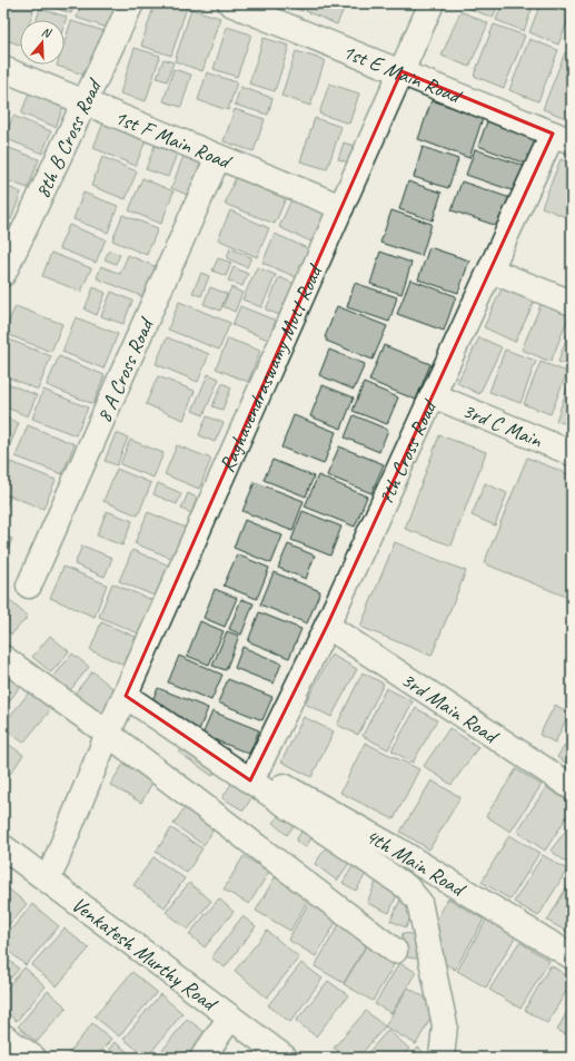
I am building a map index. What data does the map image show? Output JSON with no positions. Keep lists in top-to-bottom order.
{
  "streets": {
    "street": [
      "1st E Main Road",
      "1st F Main Road",
      "8th B Cross Road",
      "Raghavendraswamy Mutt Road",
      "8 A Cross Road",
      "3rd C Main",
      "7th Cross Road",
      "3rd Main Road",
      "4th Main Road",
      "Venkatesh Murthy Road"
    ]
  },
  "crossings": [
    ["1st E Main Road", "Raghavendraswamy Mutt Road"],
    ["1st E Main Road", "7th Cross Road"],
    ["1st F Main Road", "8th B Cross Road"],
    ["1st F Main Road", "Raghavendraswamy Mutt Road"],
    ["1st F Main Road", "8 A Cross Road"],
    ["Raghavendraswamy Mutt Road", "Venkatesh Murthy Road"],
    ["3rd C Main", "7th Cross Road"],
    ["7th Cross Road", "3rd Main Road"],
    ["7th Cross Road", "4th Main Road"]
  ],
  "north": "top"
}
